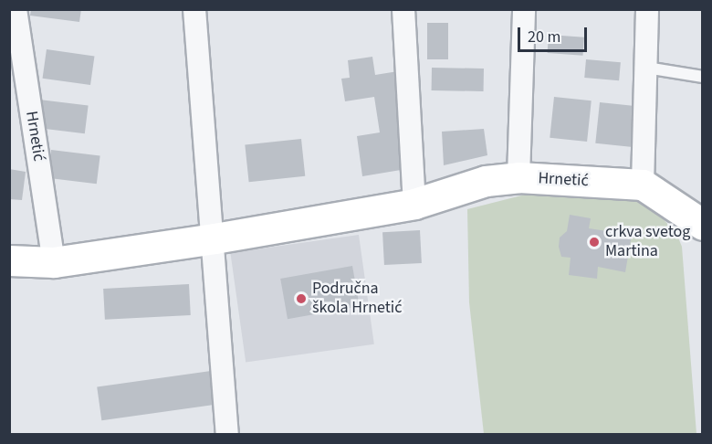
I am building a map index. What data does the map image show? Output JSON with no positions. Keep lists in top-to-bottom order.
{
  "streets": {
    "street": ["Hrnetić"]
  },
  "places": ["crkva svetog Martina", "Područna škola Hrnetić"],
  "scale_bar": "20 m"
}
